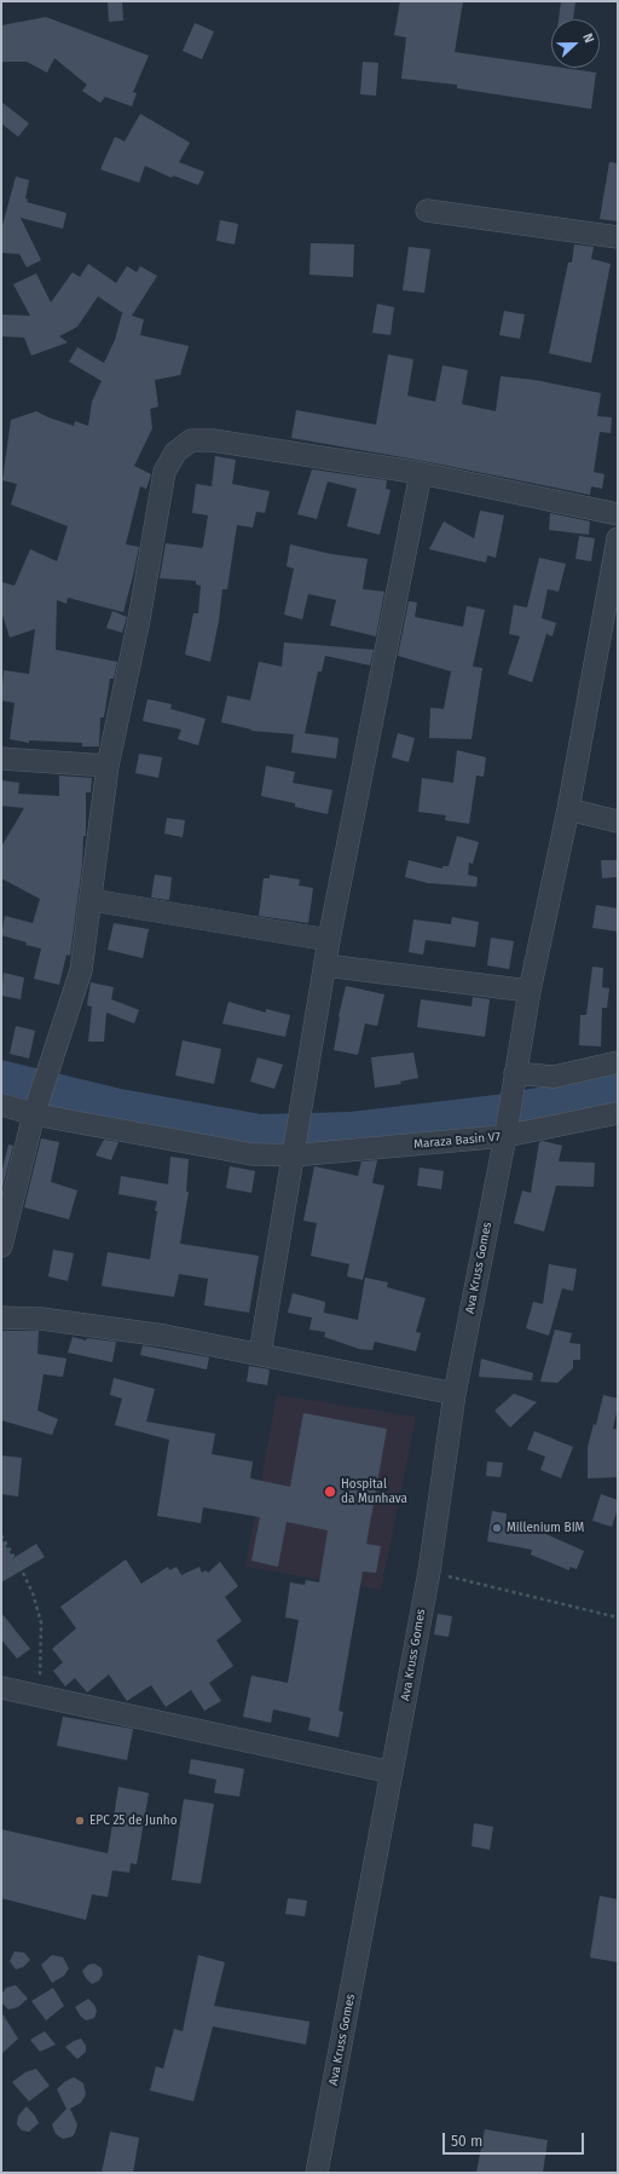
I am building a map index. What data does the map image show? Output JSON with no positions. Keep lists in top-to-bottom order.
{
  "streets": {
    "street": ["Maraza Basin V7", "Ava Kruss Gomes"]
  },
  "crossings": [
    ["Maraza Basin V7", "Ava Kruss Gomes"]
  ],
  "places": ["Hospital da Munhava", "Millenium BIM", "EPC 25 de Junho"],
  "scale_bar": "50 m",
  "north": "right"
}
